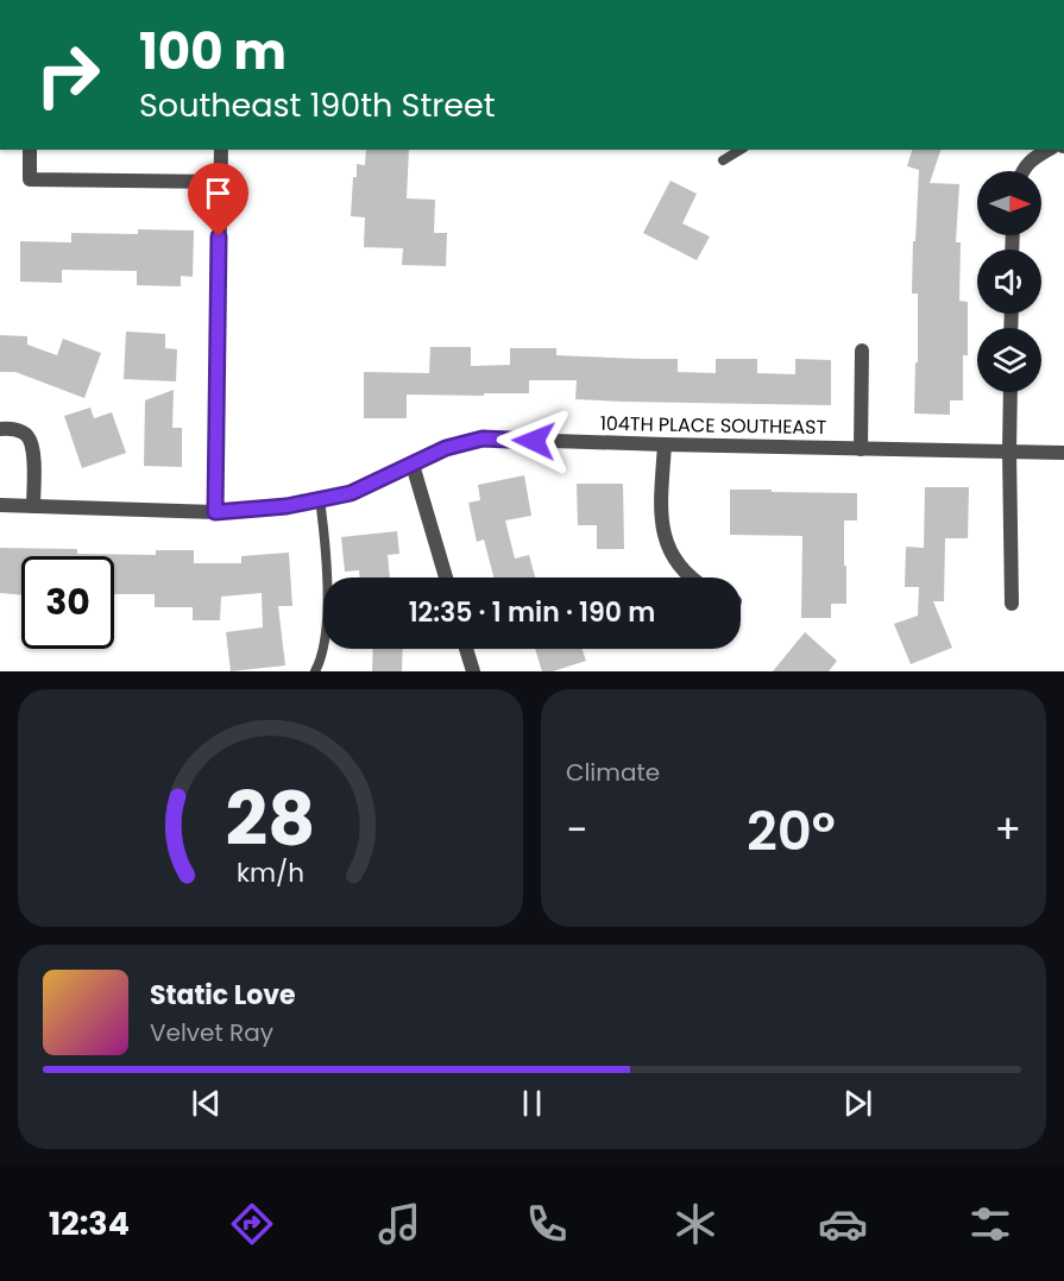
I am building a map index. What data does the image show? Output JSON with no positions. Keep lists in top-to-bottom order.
{
  "streets": {
    "street": ["104TH PLACE SOUTHEAST"]
  },
  "north": "right",
  "page": {
    "turn": ["100 m", "Southeast 190th Street"],
    "limit": "30",
    "trip": "12:35 · 1 min · 190 m",
    "tile": "Climate",
    "heat": ["−", "20°", "+"],
    "song": ["Static Love", "Velvet Ray"],
    "tabs": "12:34",
    "gauge": ["28", "km/h"]
  }
}
